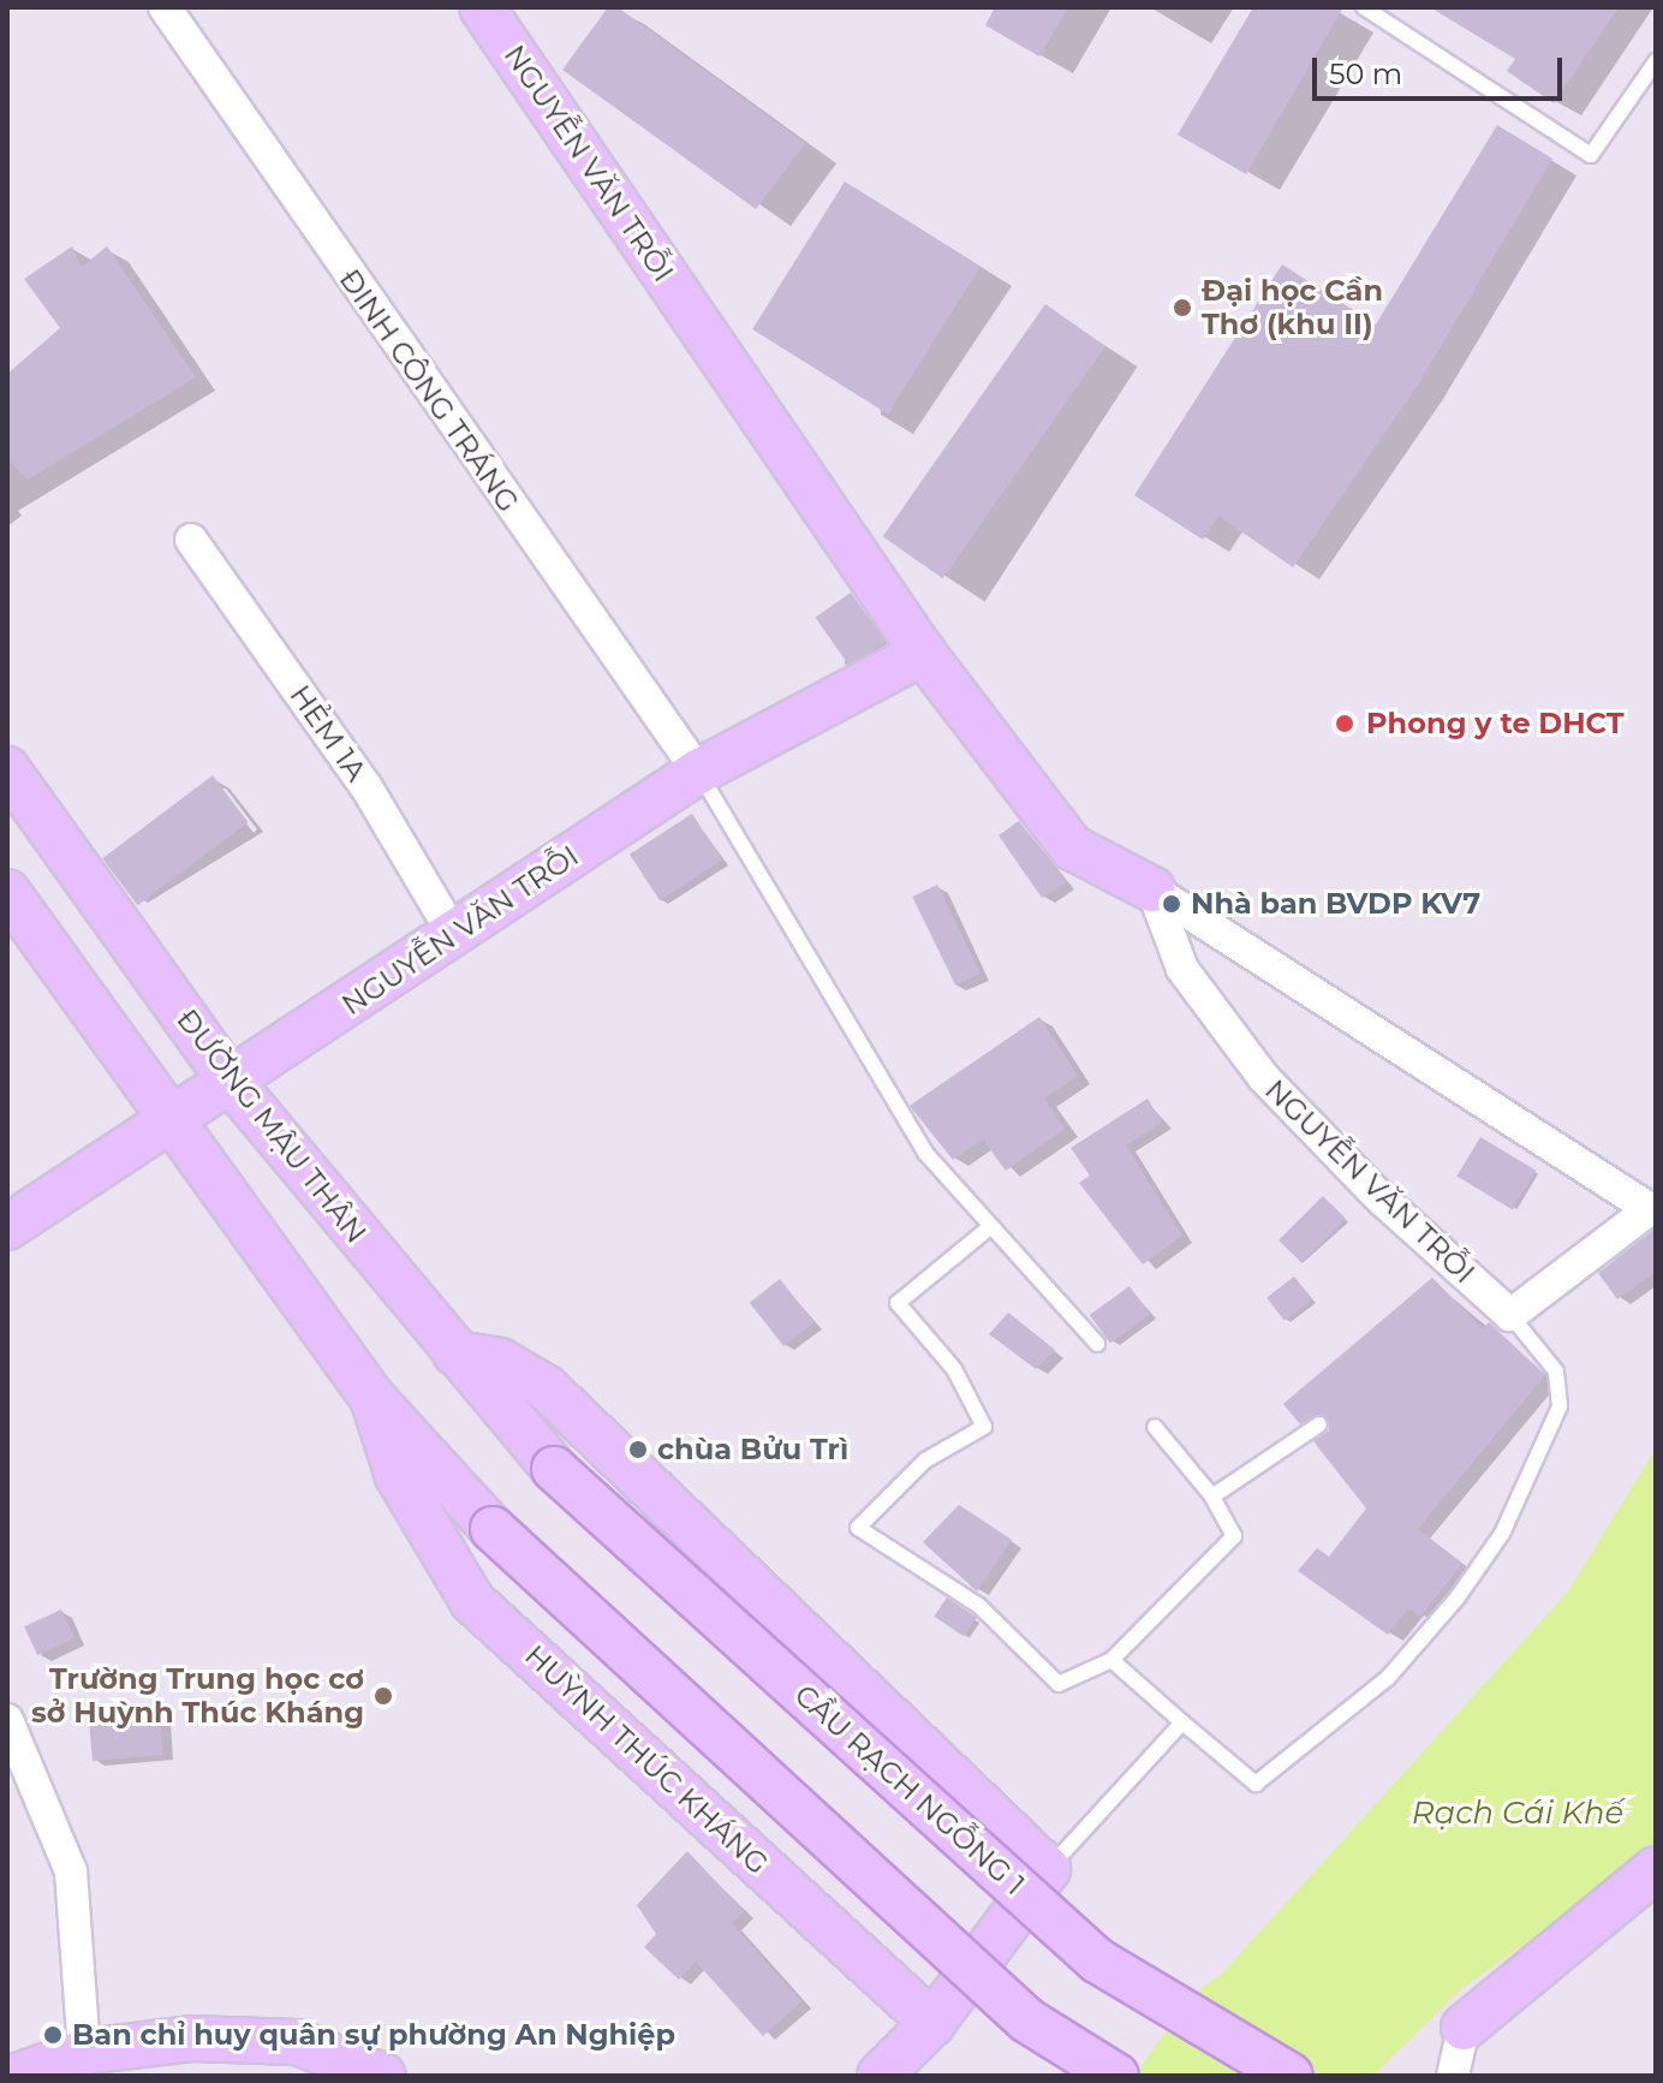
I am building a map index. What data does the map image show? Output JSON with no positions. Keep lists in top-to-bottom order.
{
  "streets": {
    "street": [
      "NGUYỄN VĂN TRỖI",
      "ĐINH CÔNG TRÁNG",
      "HẺM 1A",
      "ĐƯỜNG MẬU THÂN",
      "HUỲNH THÚC KHÁNG",
      "CẦU RẠCH NGỖNG 1"
    ]
  },
  "crossings": [
    ["NGUYỄN VĂN TRỖI", "ĐINH CÔNG TRÁNG"],
    ["NGUYỄN VĂN TRỖI", "HẺM 1A"],
    ["NGUYỄN VĂN TRỖI", "ĐƯỜNG MẬU THÂN"],
    ["ĐƯỜNG MẬU THÂN", "CẦU RẠCH NGỖNG 1"]
  ],
  "water": ["Rạch Cái Khế"],
  "places": [
    "Đại học Cần Thơ (khu II)",
    "Phong y te DHCT",
    "Nhà ban BVDP KV7",
    "chùa Bửu Trì",
    "Trường Trung học cơ sở Huỳnh Thúc Kháng",
    "Ban chỉ huy quân sự phường An Nghiệp"
  ],
  "scale_bar": "50 m"
}
